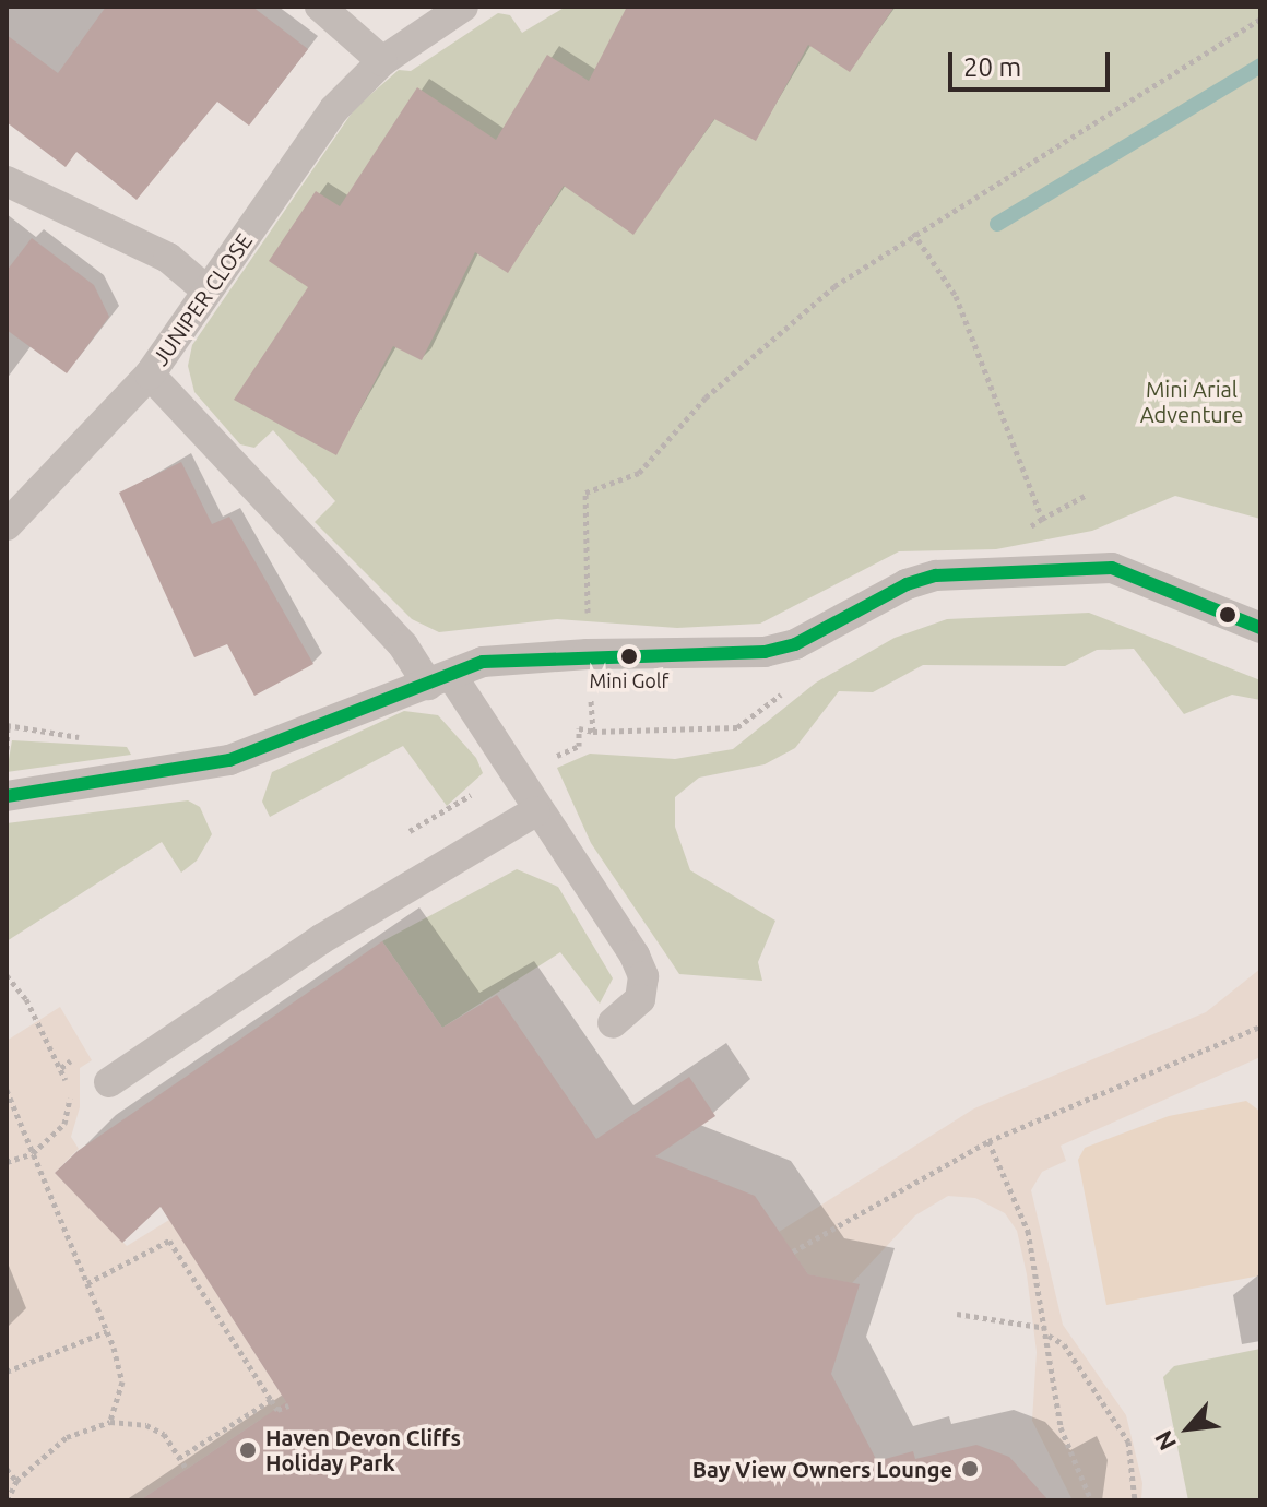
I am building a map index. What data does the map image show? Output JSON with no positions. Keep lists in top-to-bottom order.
{
  "streets": {
    "lane": ["JUNIPER CLOSE"]
  },
  "parks": ["Mini Arial Adventure"],
  "places": ["Mini Golf", "Haven Devon Cliffs Holiday Park", "Bay View Owners Lounge"],
  "scale_bar": "20 m",
  "north": "bottom left"
}
